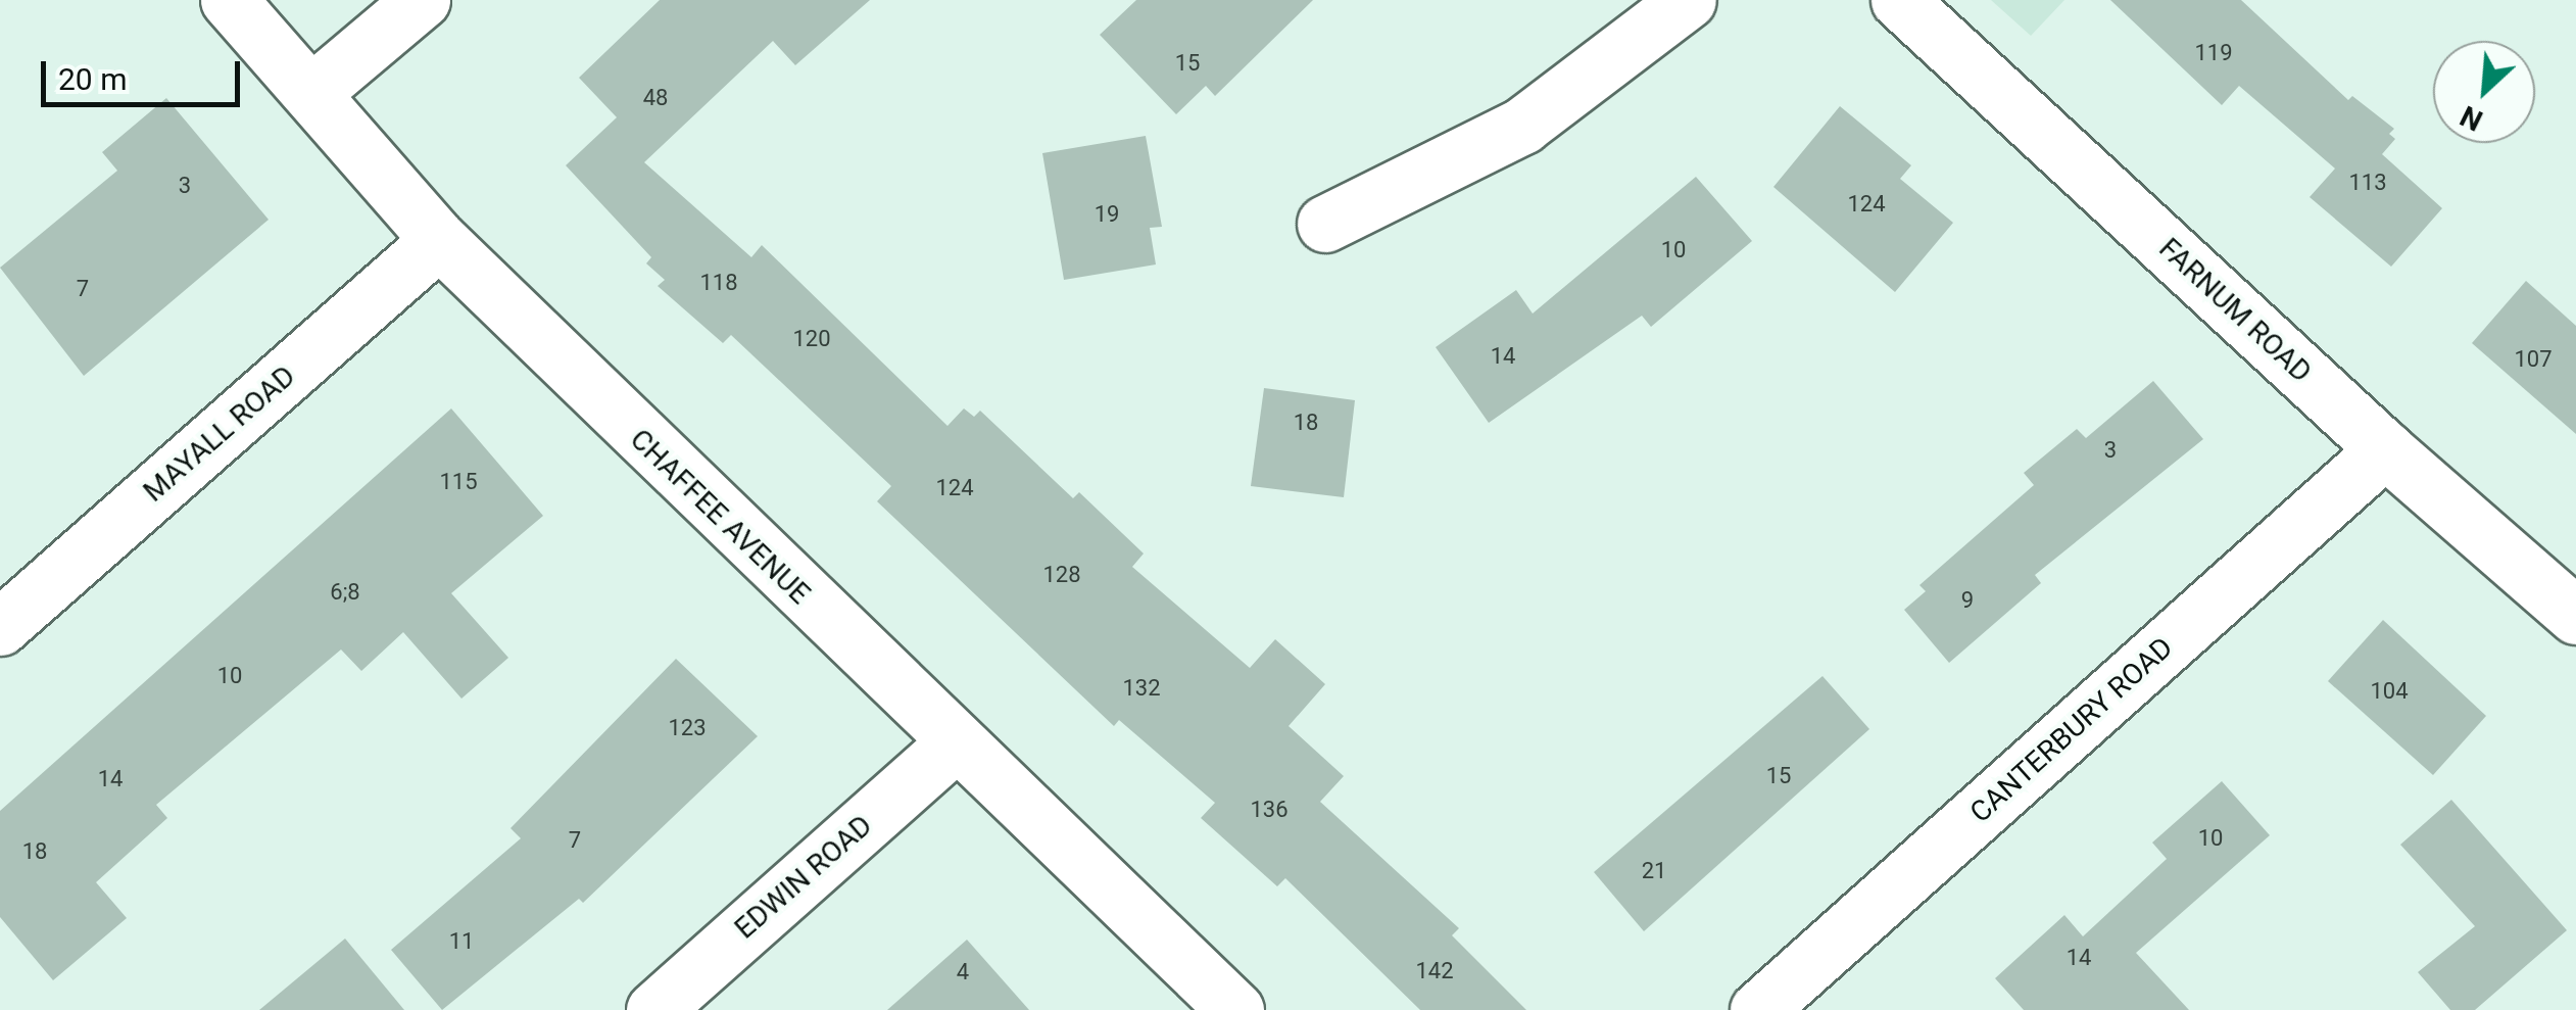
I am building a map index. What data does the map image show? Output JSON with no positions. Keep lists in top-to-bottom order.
{
  "streets": {
    "street": [
      "FARNUM ROAD",
      "MAYALL ROAD",
      "CHAFFEE AVENUE",
      "CANTERBURY ROAD",
      "EDWIN ROAD"
    ]
  },
  "crossings": [
    ["FARNUM ROAD", "CANTERBURY ROAD"],
    ["MAYALL ROAD", "CHAFFEE AVENUE"],
    ["CHAFFEE AVENUE", "EDWIN ROAD"]
  ],
  "house_numbers": [
    "119",
    "15",
    "48",
    "113",
    "3",
    "124",
    "19",
    "10",
    "118",
    "7",
    "120",
    "14",
    "107",
    "18",
    "3",
    "115",
    "124",
    "128",
    "6;8",
    "9",
    "10",
    "132",
    "104",
    "123",
    "15",
    "14",
    "136",
    "10",
    "7",
    "18",
    "21",
    "11",
    "14",
    "142",
    "4"
  ],
  "scale_bar": "20 m",
  "north": "bottom left"
}
